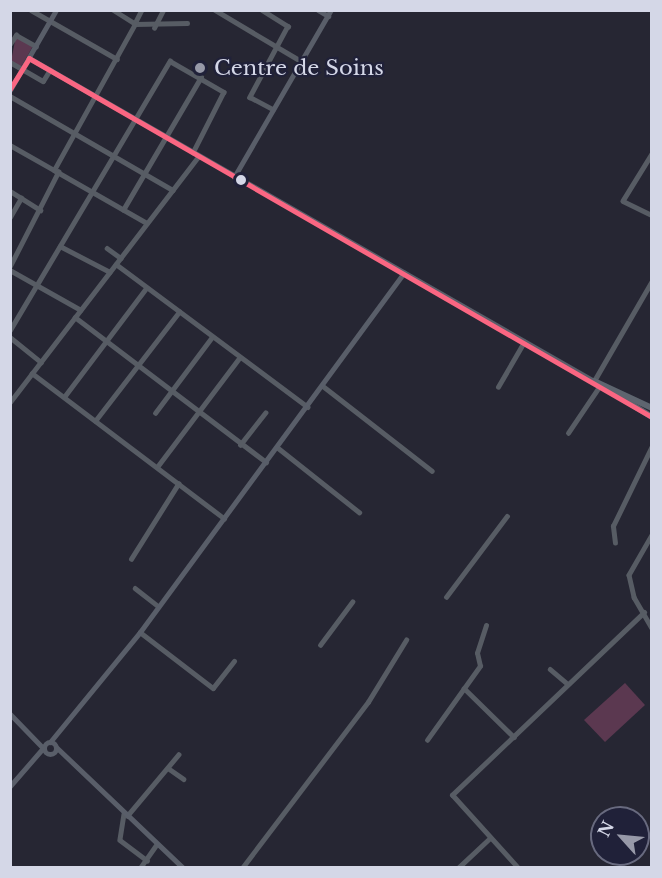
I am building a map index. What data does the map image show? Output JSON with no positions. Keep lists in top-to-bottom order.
{
  "places": ["Centre de Soins"],
  "north": "top left"
}
